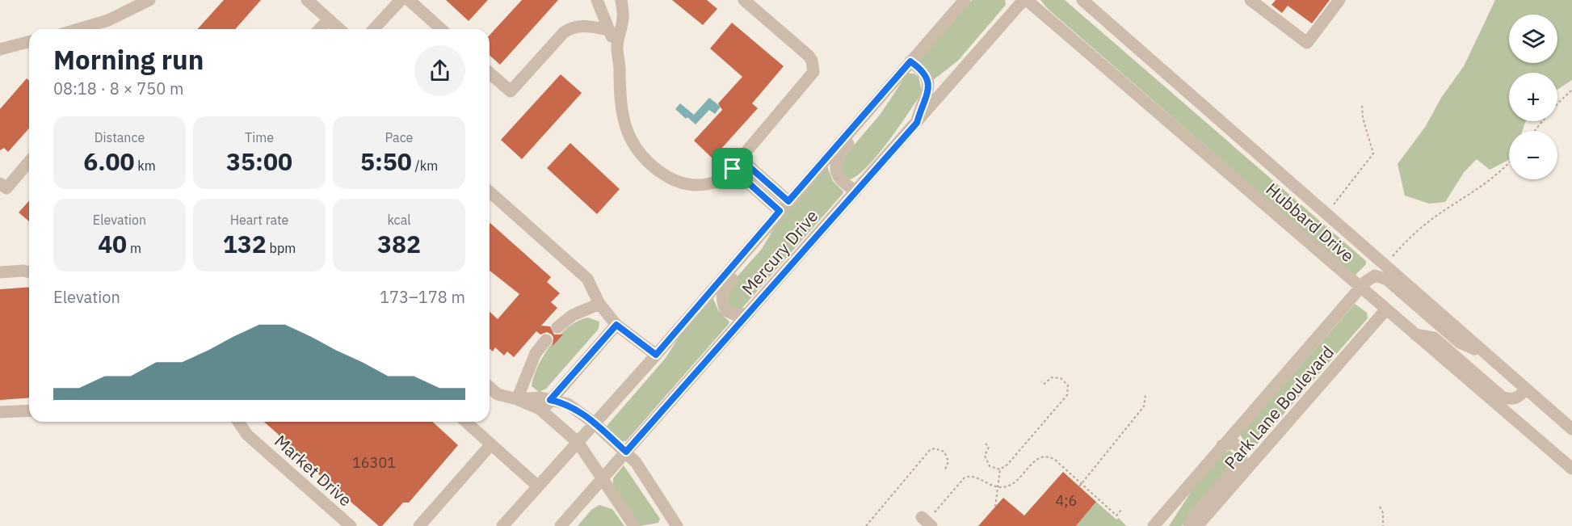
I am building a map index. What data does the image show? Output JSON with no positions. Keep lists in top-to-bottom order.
{
  "streets": {
    "street": [
      "Hubbard Drive",
      "Mercury Drive",
      "Park Lane Boulevard",
      "Market Drive"
    ]
  },
  "crossings": [
    ["Hubbard Drive", "Mercury Drive"],
    ["Hubbard Drive", "Park Lane Boulevard"]
  ],
  "house_numbers": ["16301", "4;6"],
  "page": {
    "map_buttons": ["+", "−"],
    "heading": ["Morning run", "08:18 · 8 × 750 m"],
    "stats": [
      ["Distance", "6.00 km"],
      ["Time", "35:00"],
      ["Pace", "5:50 /km"],
      ["Elevation", "40 m"],
      ["Heart rate", "132 bpm"],
      ["kcal", "382"]
    ],
    "chart": ["Elevation", "173–178 m"]
  }
}
